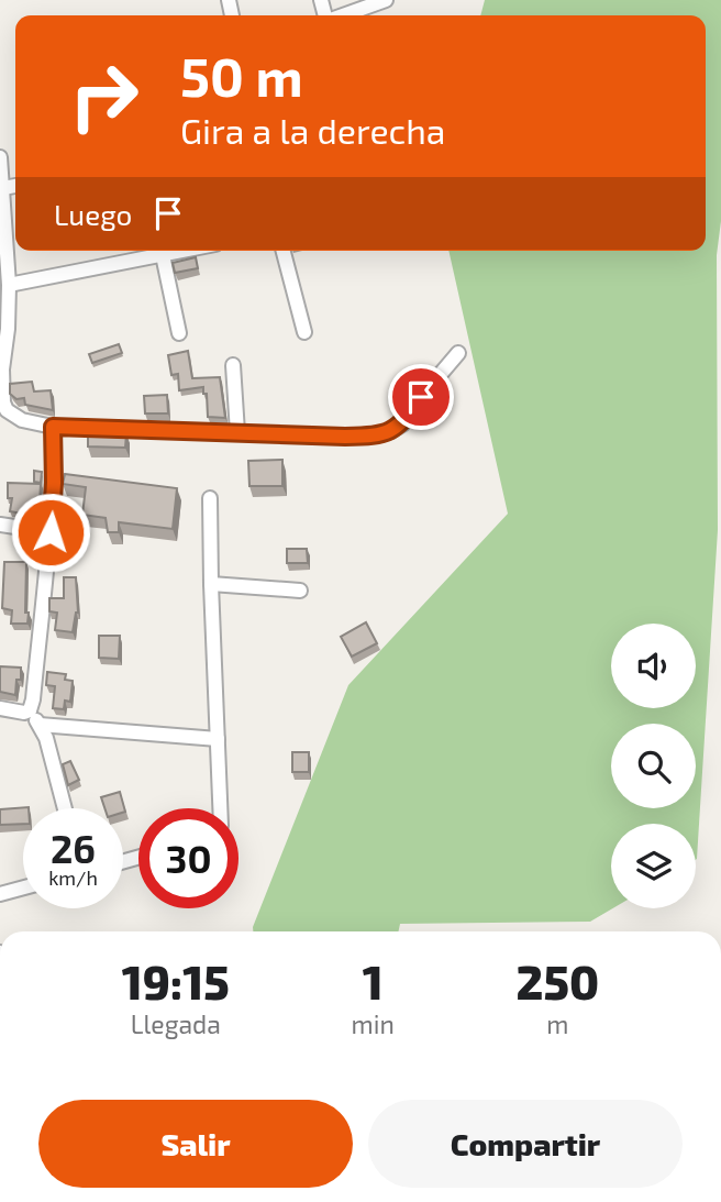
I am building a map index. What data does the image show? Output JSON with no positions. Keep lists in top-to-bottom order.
{
  "page": {
    "turn": ["50 m", "Gira a la derecha"],
    "then": "Luego",
    "speed": "26 km/h",
    "limit": "30",
    "eta": [
      "19:15",
      "Llegada",
      "1",
      "min",
      "250",
      "m"
    ],
    "buttons": ["Salir", "Compartir"]
  }
}
